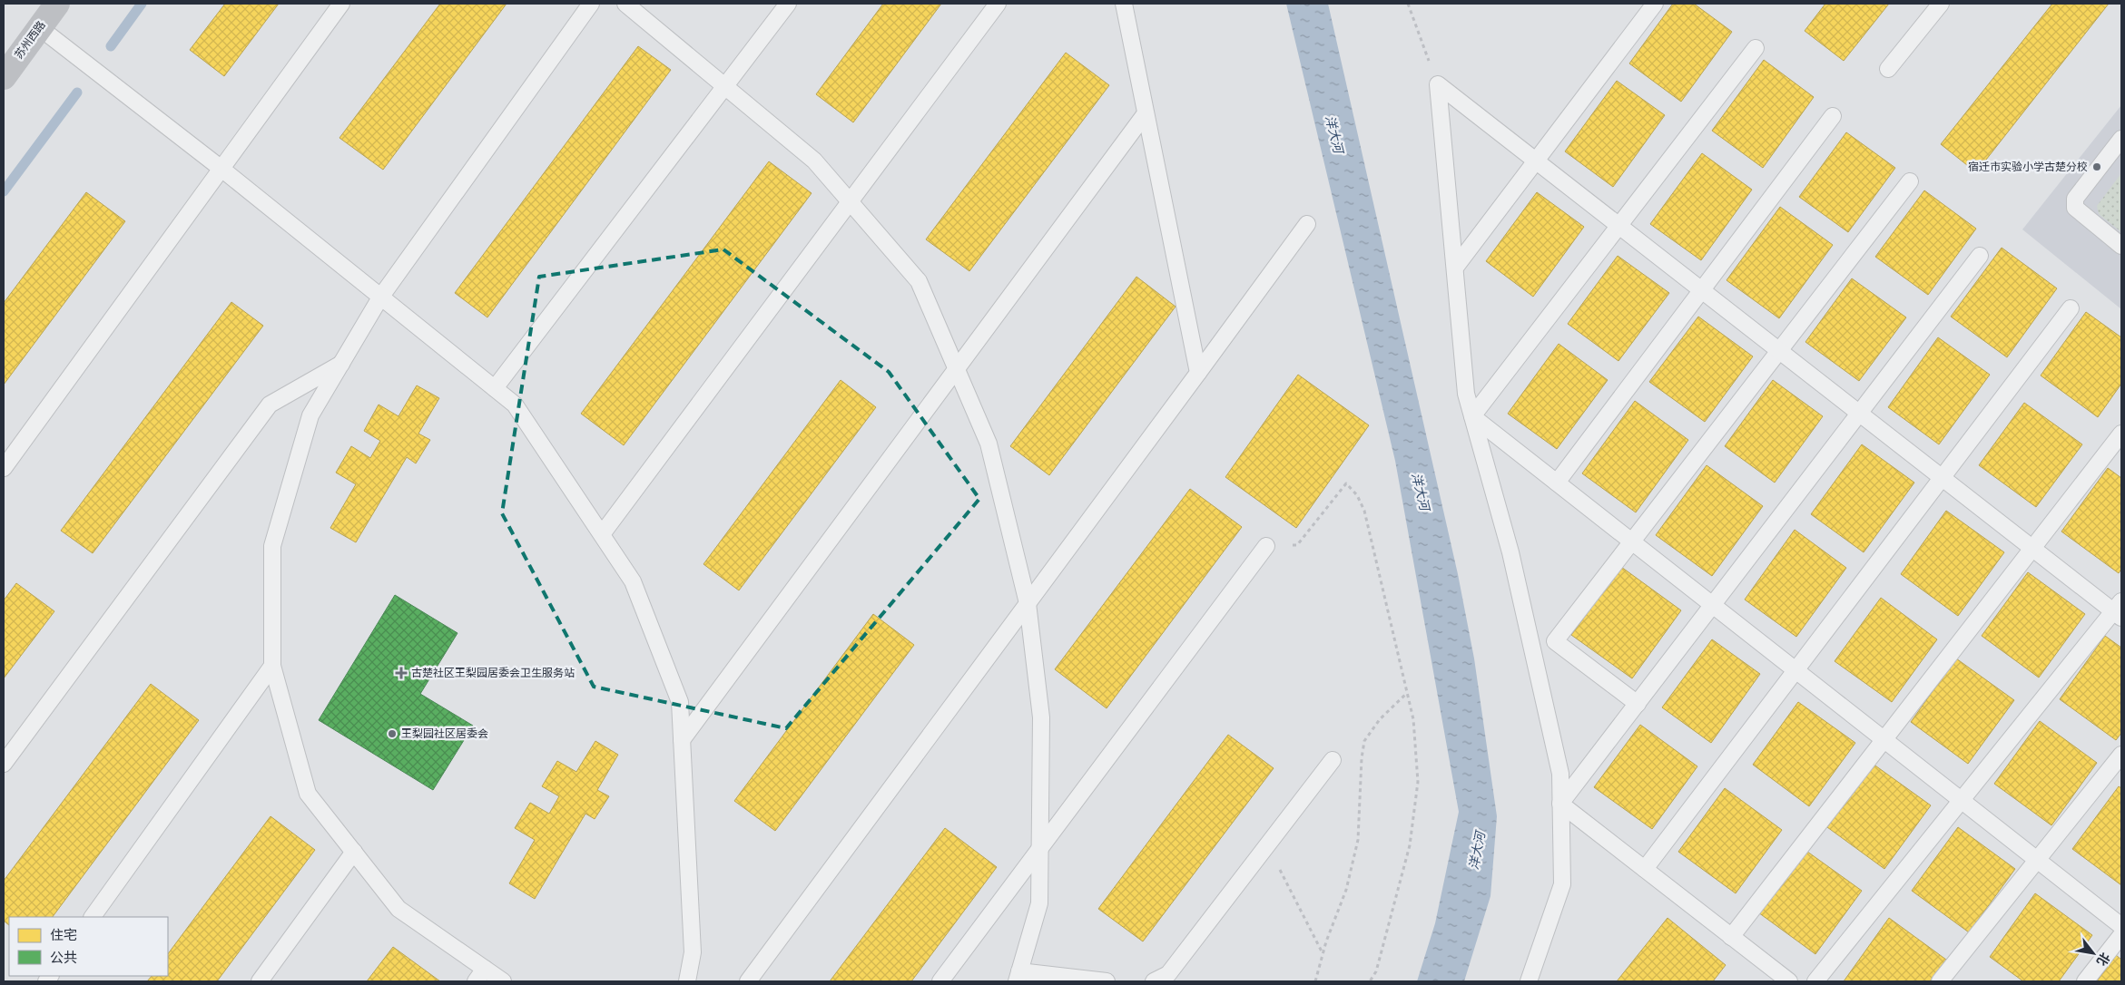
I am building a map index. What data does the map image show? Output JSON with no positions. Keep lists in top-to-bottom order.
{
  "streets": {
    "main road": ["苏州西路"]
  },
  "water": ["洋大河"],
  "places": {
    "other": ["宿迁市实验小学古楚分校", "王梨园社区居委会"],
    "health": ["古楚社区王梨园居委会卫生服务站"]
  },
  "legend": ["住宅", "公共"],
  "north": "bottom right"
}
